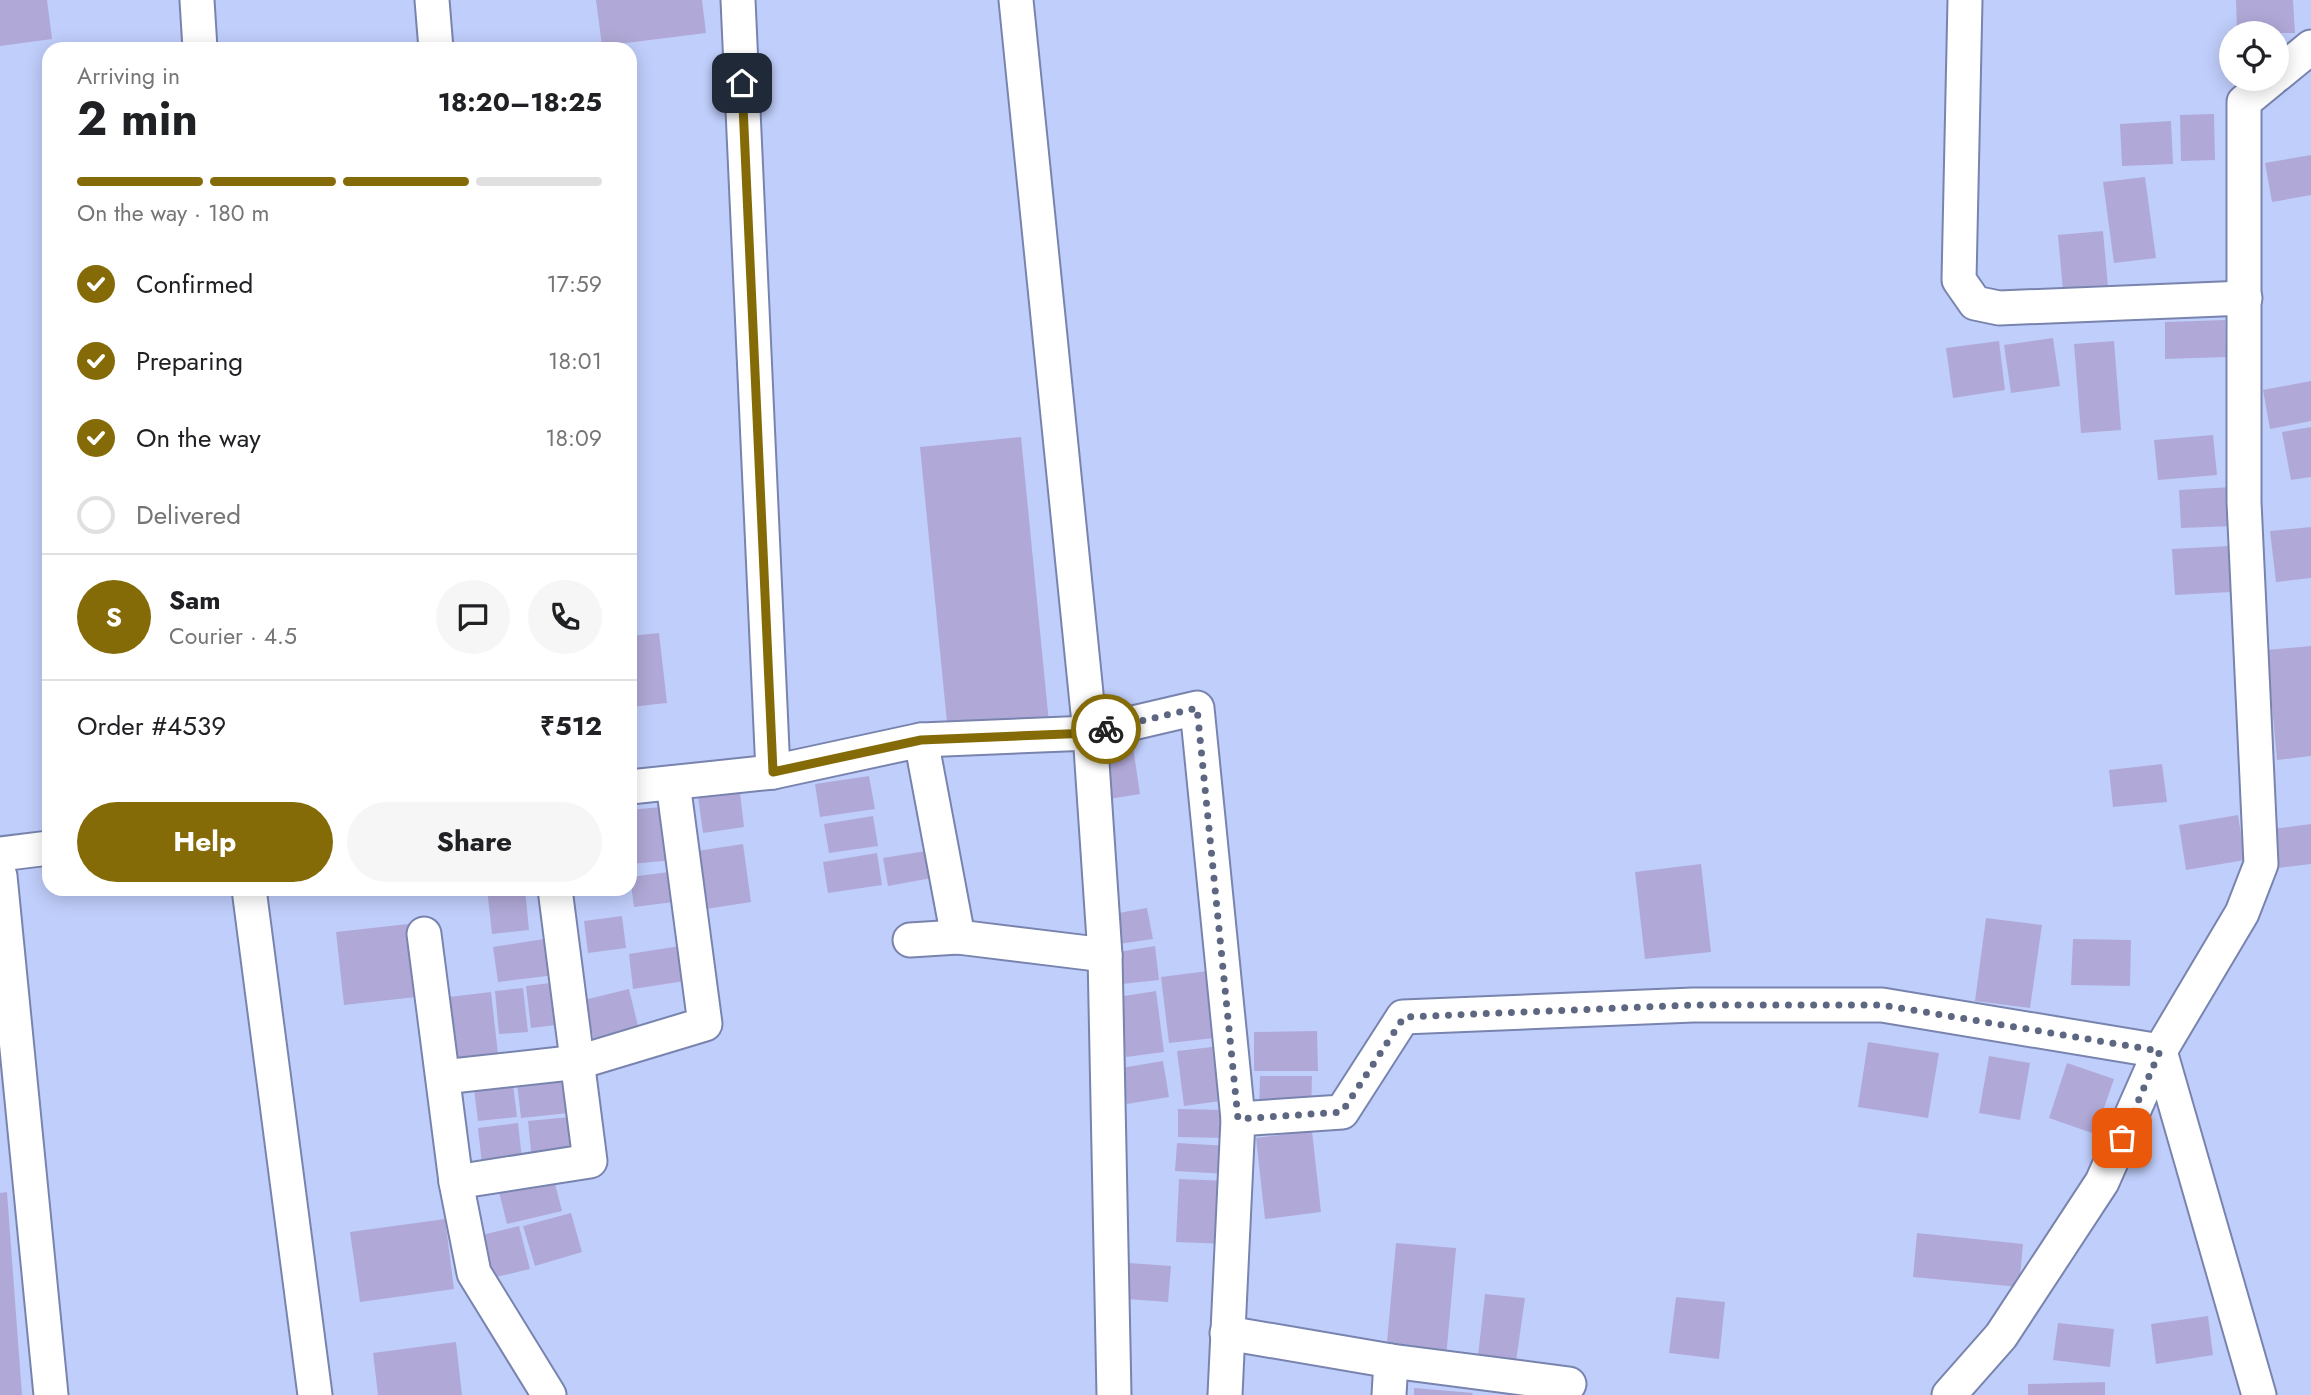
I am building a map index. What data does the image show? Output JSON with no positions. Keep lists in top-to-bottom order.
{
  "page": {
    "heading": ["2 min", "Arriving in", "18:20–18:25"],
    "panel": [
      "Sam",
      "Courier · 4.5",
      "Order #4539",
      "₹512"
    ],
    "bar": "On the way · 180 m",
    "list": [
      ["Confirmed", "17:59"],
      ["Preparing", "18:01"],
      ["On the way", "18:09"],
      "Delivered"
    ],
    "round": "S",
    "buttons": ["Help", "Share"]
  }
}
